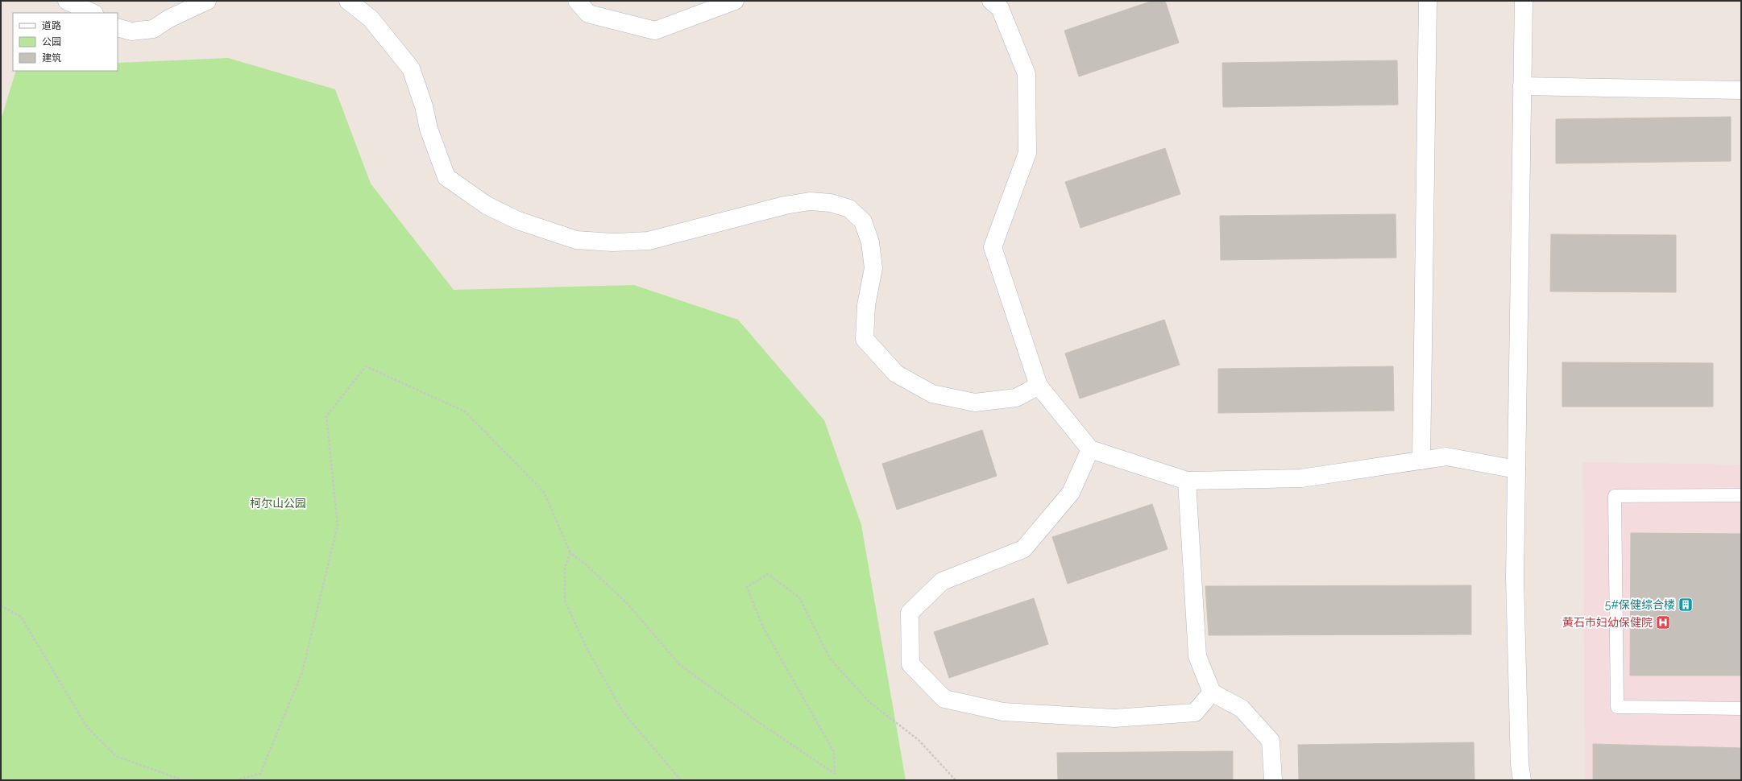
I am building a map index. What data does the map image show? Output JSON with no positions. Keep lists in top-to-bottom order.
{
  "parks": ["柯尔山公园"],
  "places": {
    "building": ["5#保健综合楼"],
    "hospital": ["黄石市妇幼保健院"]
  },
  "legend": ["道路", "公园", "建筑"]
}
